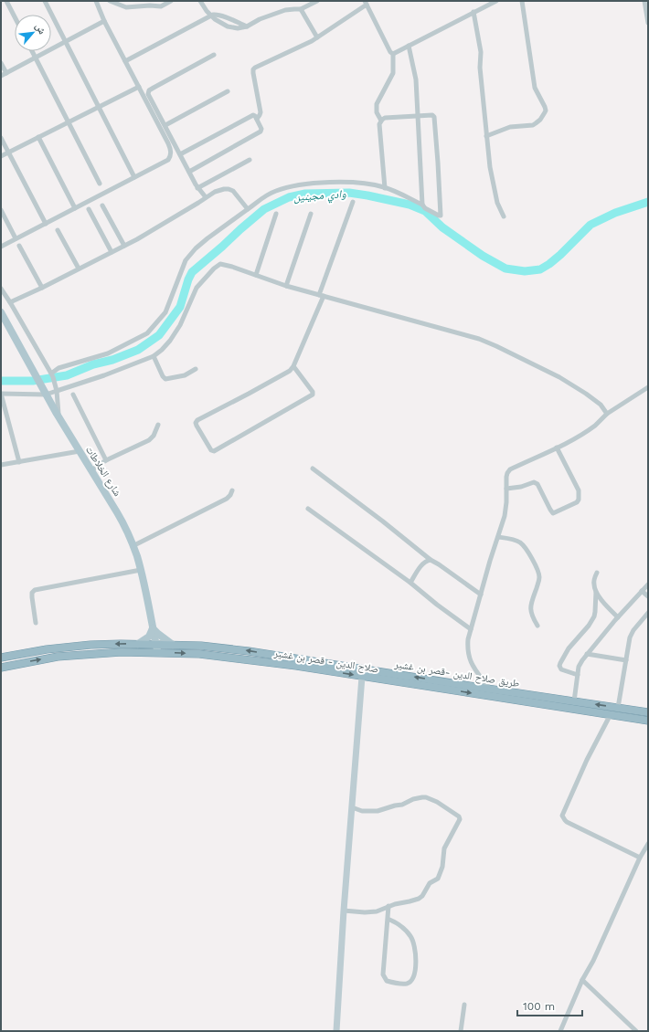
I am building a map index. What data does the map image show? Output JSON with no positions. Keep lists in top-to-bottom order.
{
  "streets": {
    "highway": ["صلاح الدين - قصر بن غشير", "طريق صلاح الدين -قصر بن غشير"],
    "main road": ["شارع الخلاطات"]
  },
  "crossings": [
    ["شارع الخلاطات", "صلاح الدين - قصر بن غشير"],
    ["شارع الخلاطات", "طريق صلاح الدين -قصر بن غشير"]
  ],
  "one_way": ["صلاح الدين - قصر بن غشير", "طريق صلاح الدين -قصر بن غشير"],
  "water": ["وادي مجينين"],
  "scale_bar": "100 m",
  "north": "top right"
}
